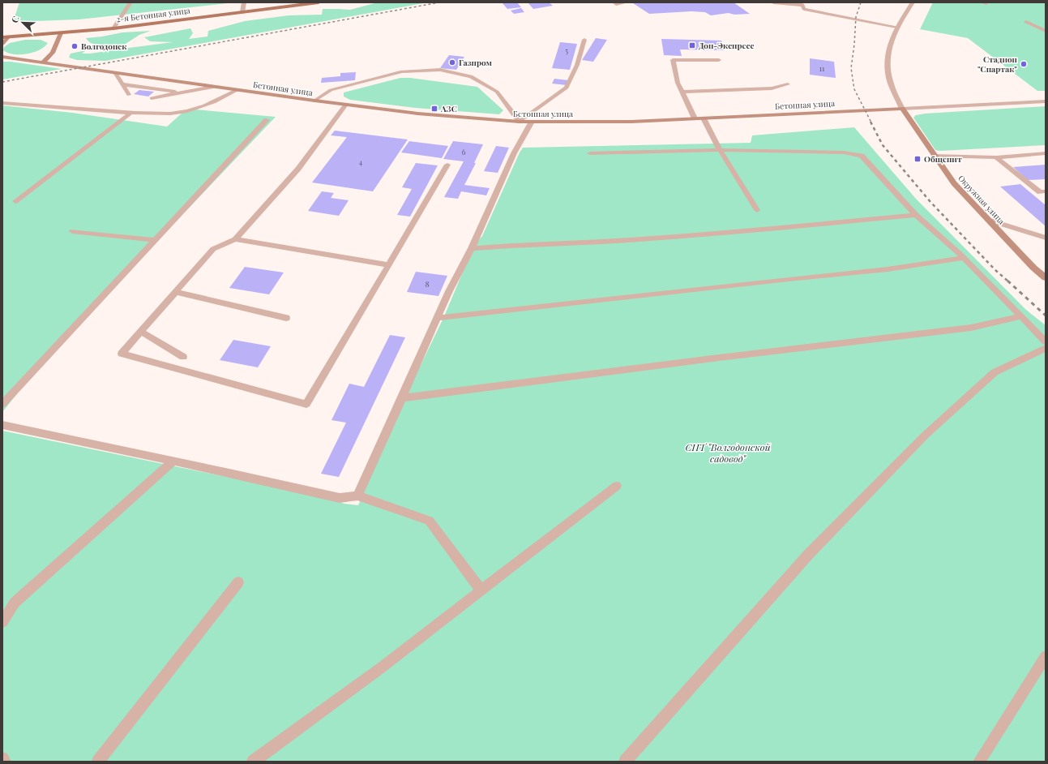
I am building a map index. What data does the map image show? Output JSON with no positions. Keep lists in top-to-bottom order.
{
  "streets": {
    "main road": ["2-я Бетонная улица", "Бетонная улица", "Окружная улица"]
  },
  "crossings": [
    ["Бетонная улица", "Окружная улица"]
  ],
  "parks": ["СНТ \"Волгодонской садовод\""],
  "places": {
    "transit": ["Дон-Экспресс", "АЗС", "Общепит"],
    "other": ["Волгодонск", "Газпром", "Стадион \"Спартак\""]
  },
  "house_numbers": [
    "5",
    "11",
    "6",
    "4",
    "8"
  ],
  "north": "top left"
}
